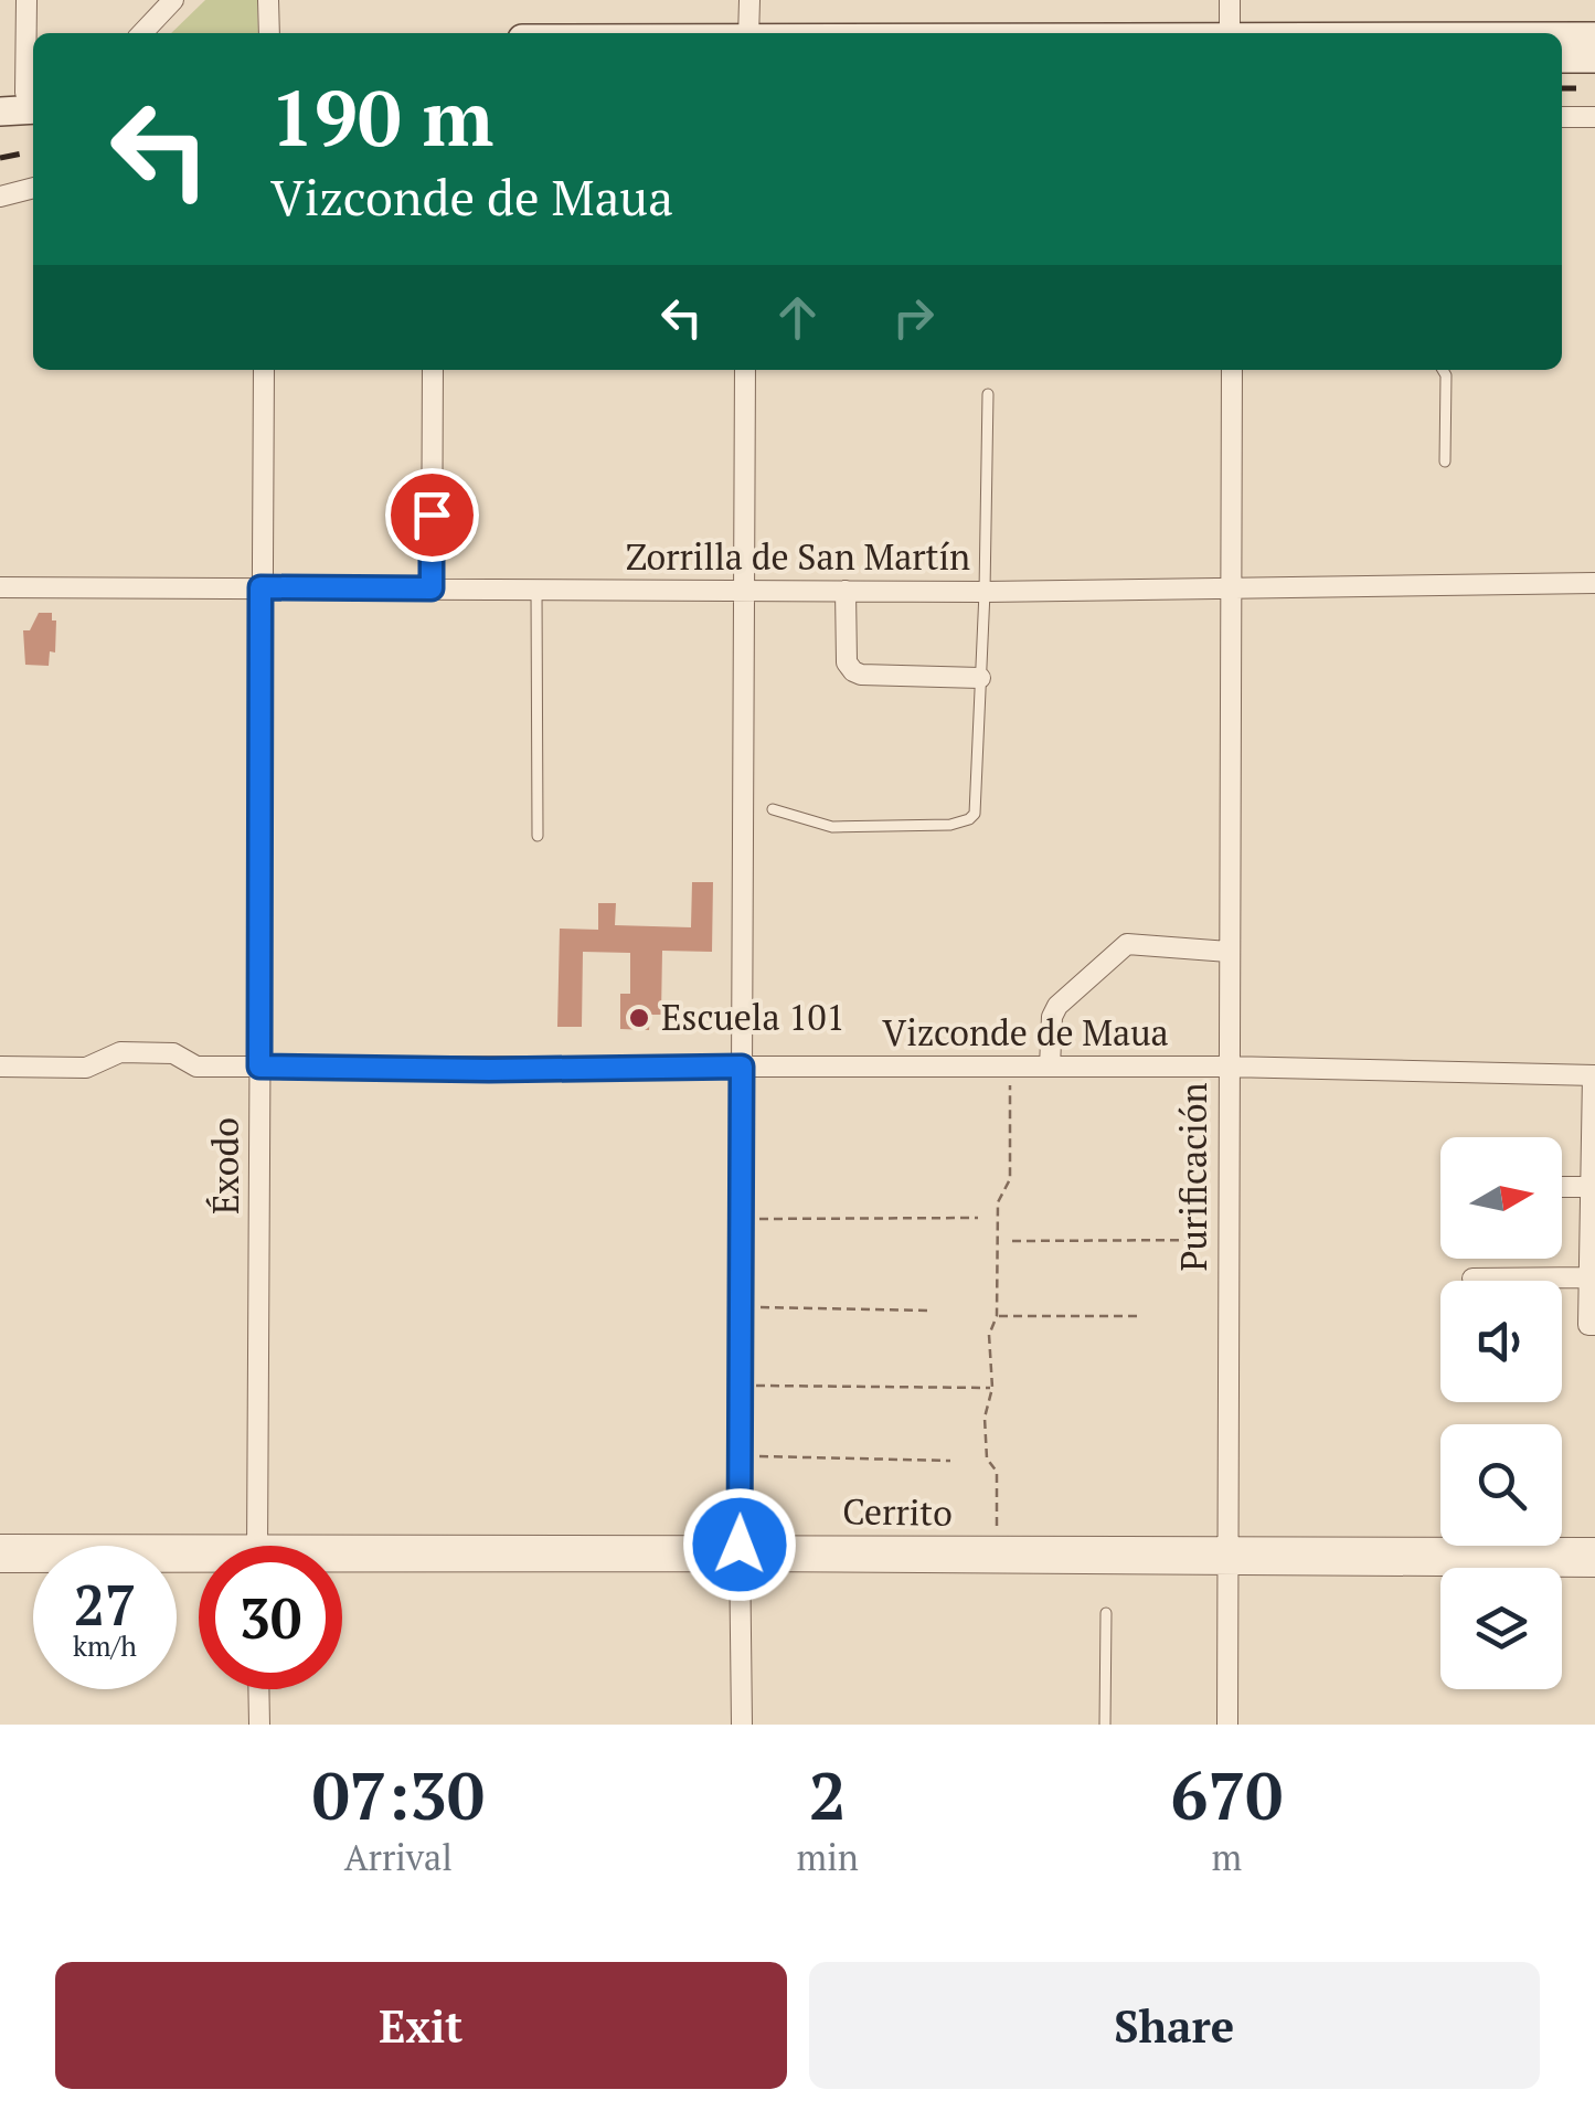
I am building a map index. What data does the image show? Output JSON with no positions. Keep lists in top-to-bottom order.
{
  "streets": {
    "street": [
      "Zorrilla de San Martín",
      "Vizconde de Maua",
      "Éxodo",
      "Purificación",
      "Cerrito"
    ]
  },
  "crossings": [
    ["Zorrilla de San Martín", "Éxodo"],
    ["Zorrilla de San Martín", "Purificación"],
    ["Vizconde de Maua", "Éxodo"],
    ["Vizconde de Maua", "Purificación"],
    ["Purificación", "Cerrito"]
  ],
  "places": ["Escuela 101"],
  "north": "right",
  "page": {
    "turn": ["190 m", "Vizconde de Maua"],
    "speed": "27 km/h",
    "limit": "30",
    "eta": [
      "07:30",
      "Arrival",
      "2",
      "min",
      "670",
      "m"
    ],
    "buttons": ["Exit", "Share"]
  }
}
